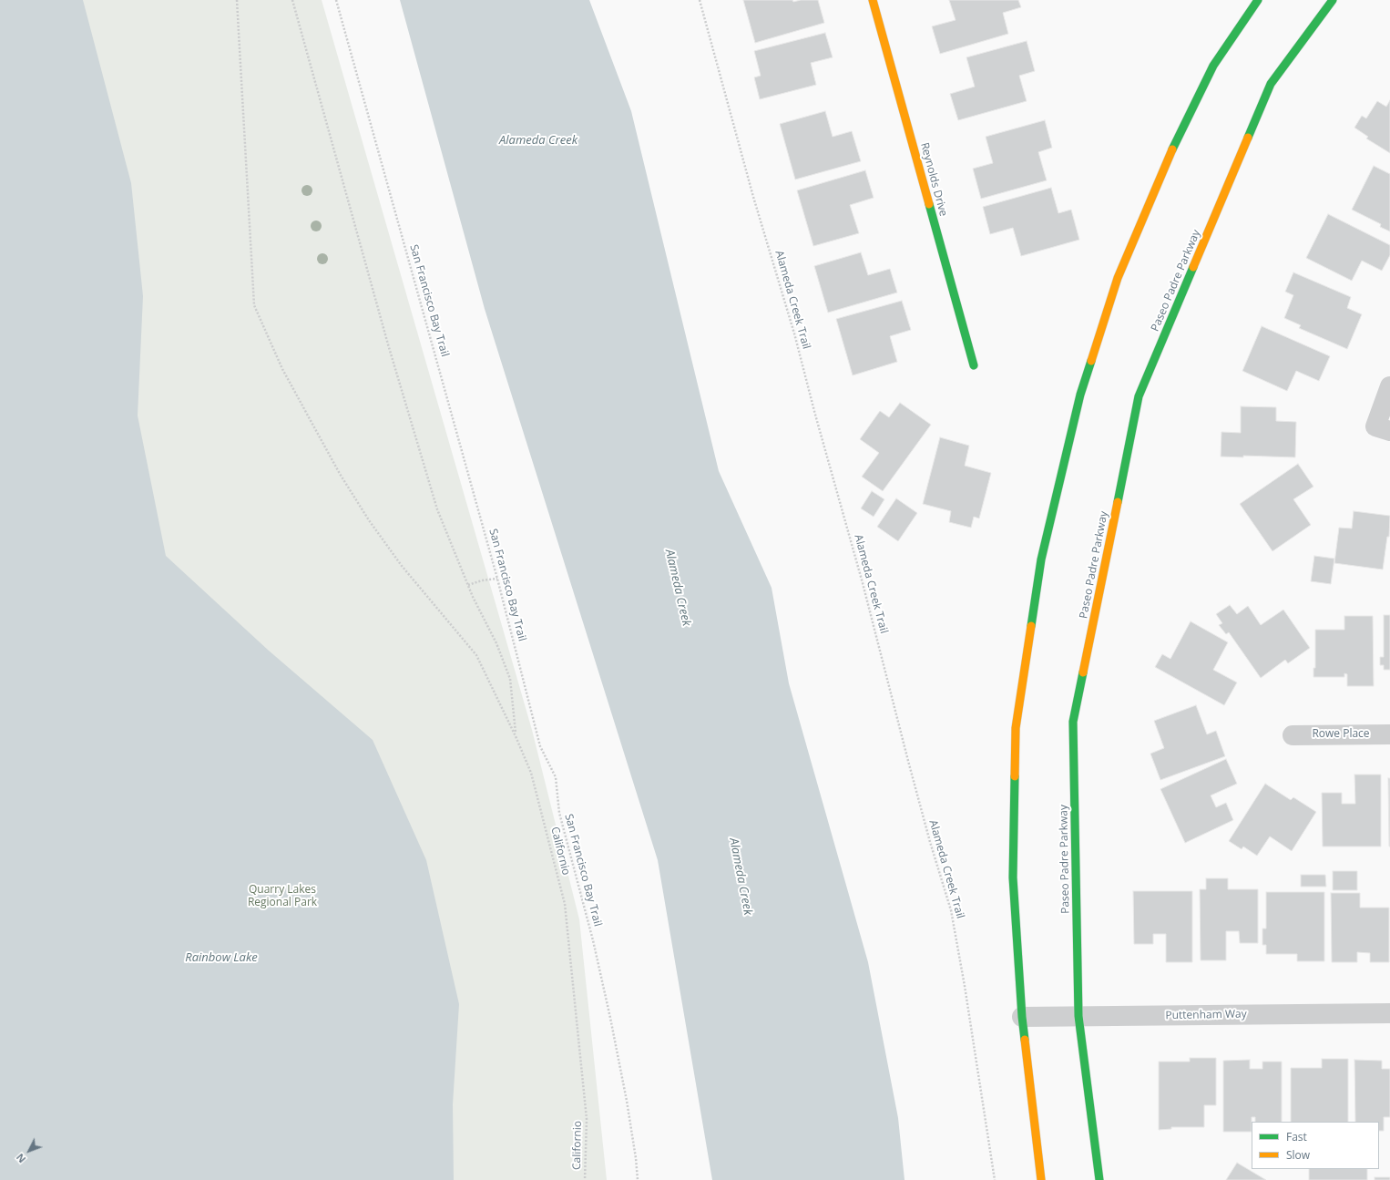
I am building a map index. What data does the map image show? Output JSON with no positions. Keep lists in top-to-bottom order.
{
  "streets": {
    "main road": ["Reynolds Drive", "Paseo Padre Parkway"],
    "street": ["Rowe Place", "Puttenham Way"],
    "path": ["Alameda Creek Trail", "San Francisco Bay Trail", "Californio"]
  },
  "crossings": [
    ["Paseo Padre Parkway", "Puttenham Way"]
  ],
  "water": ["Alameda Creek", "Rainbow Lake"],
  "parks": ["Quarry Lakes Regional Park"],
  "legend": ["Fast", "Slow"],
  "north": "bottom left"
}
